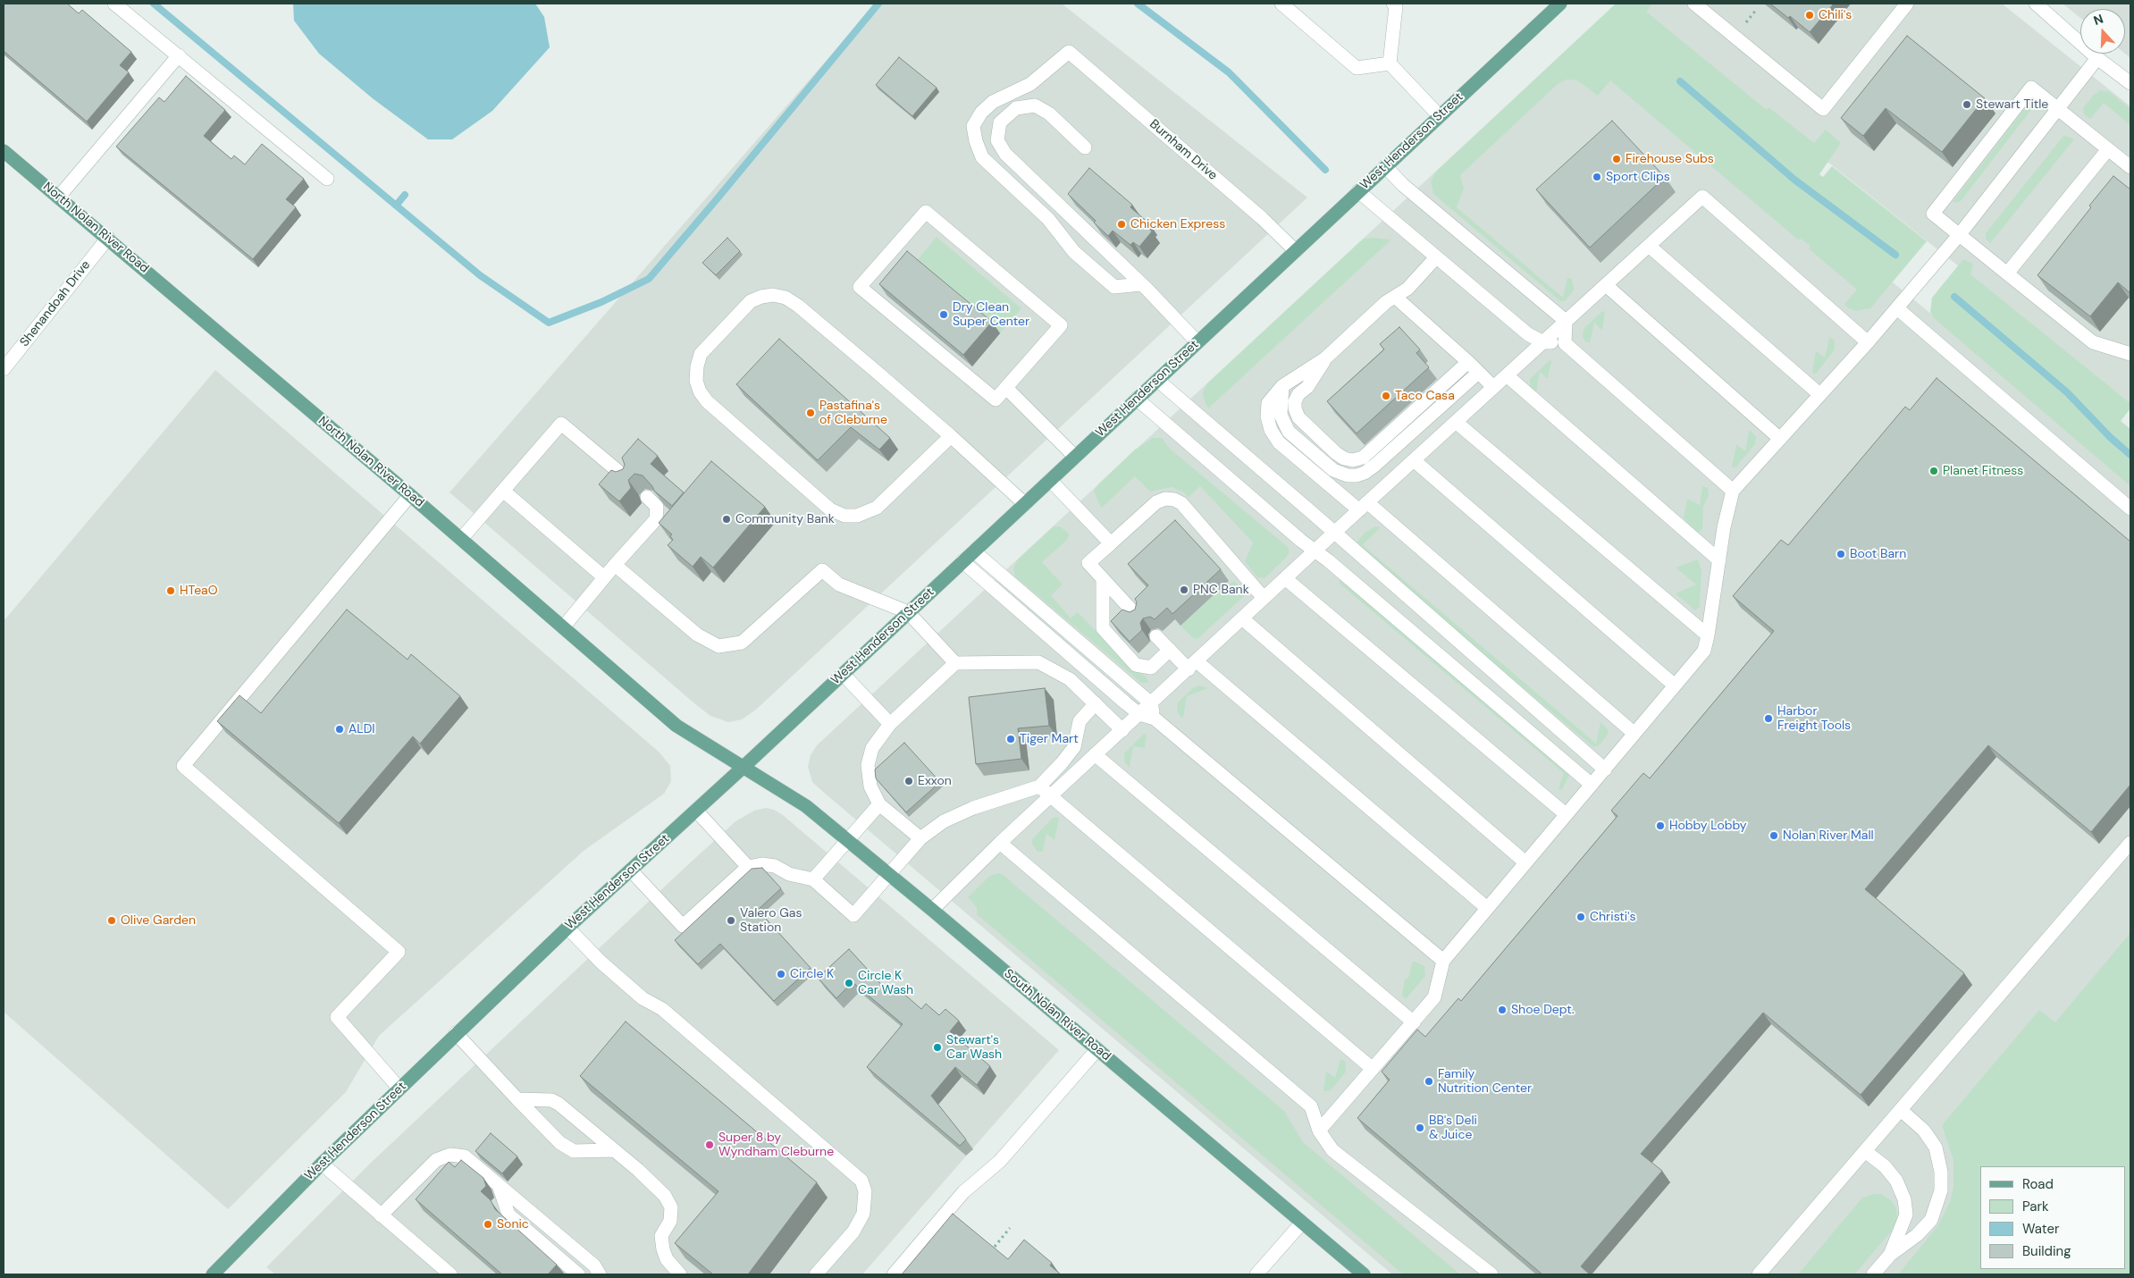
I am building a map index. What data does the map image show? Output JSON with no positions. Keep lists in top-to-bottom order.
{
  "streets": {
    "main road": ["West Henderson Street", "North Nolan River Road", "South Nolan River Road"],
    "street": ["Burnham Drive", "Shenandoah Drive"]
  },
  "crossings": [
    ["West Henderson Street", "Burnham Drive"],
    ["West Henderson Street", "North Nolan River Road"],
    ["West Henderson Street", "South Nolan River Road"],
    ["North Nolan River Road", "Shenandoah Drive"],
    ["North Nolan River Road", "South Nolan River Road"]
  ],
  "places": [
    "Chili's",
    "Stewart Title",
    "Firehouse Subs",
    "Sport Clips",
    "Chicken Express",
    "Dry Clean Super Center",
    "Taco Casa",
    "Pastafina's of Cleburne",
    "Planet Fitness",
    "Community Bank",
    "Boot Barn",
    "PNC Bank",
    "HTeaO",
    "Harbor Freight Tools",
    "ALDI",
    "Tiger Mart",
    "Exxon",
    "Hobby Lobby",
    "Nolan River Mall",
    "Christi's",
    "Olive Garden",
    "Valero Gas Station",
    "Circle K",
    "Circle K Car Wash",
    "Shoe Dept.",
    "Stewart's Car Wash",
    "Family Nutrition Center",
    "BB's Deli & Juice",
    "Super 8 by Wyndham Cleburne",
    "Sonic"
  ],
  "legend": [
    "Road",
    "Park",
    "Water",
    "Building"
  ],
  "north": "top"
}
